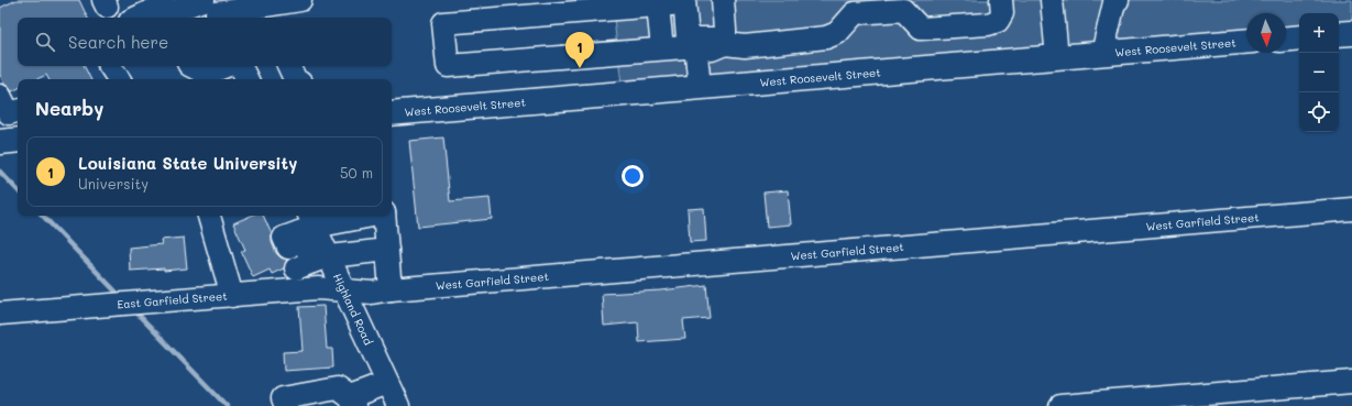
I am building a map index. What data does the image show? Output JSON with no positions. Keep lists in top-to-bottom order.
{
  "streets": {
    "main road": ["West Roosevelt Street"],
    "street": ["West Garfield Street", "East Garfield Street", "Highland Road"]
  },
  "crossings": [
    ["West Garfield Street", "East Garfield Street"],
    ["West Garfield Street", "Highland Road"],
    ["East Garfield Street", "Highland Road"]
  ],
  "north": "bottom",
  "page": {
    "map_buttons": ["+", "−"],
    "search": "Search here",
    "pins": "1",
    "heading": "Nearby",
    "list": [
      {
        "mark": "1",
        "name": "Louisiana State University",
        "note": "University",
        "value": "50 m"
      }
    ]
  }
}
